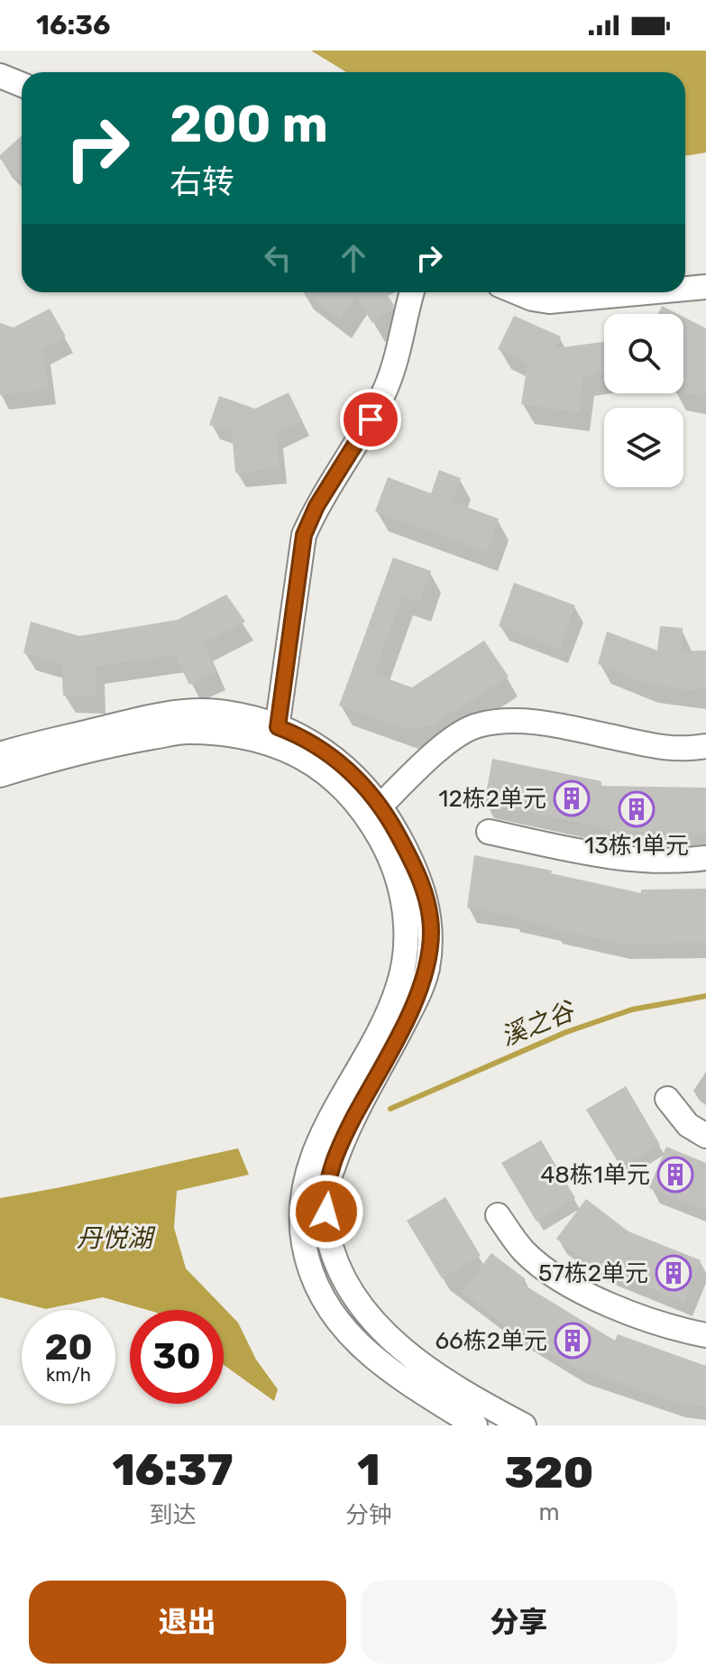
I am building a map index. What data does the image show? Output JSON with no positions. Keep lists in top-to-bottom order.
{
  "water": ["溪之谷", "丹悦湖"],
  "places": {
    "building": [
      "12栋2单元",
      "13栋1单元",
      "48栋1单元",
      "57栋2单元",
      "66栋2单元"
    ]
  },
  "page": {
    "status": "16:36",
    "turn": ["200 m", "右转"],
    "speed": "20 km/h",
    "limit": "30",
    "eta": [
      "16:37",
      "到达",
      "1",
      "分钟",
      "320",
      "m"
    ],
    "buttons": ["退出", "分享"]
  }
}
